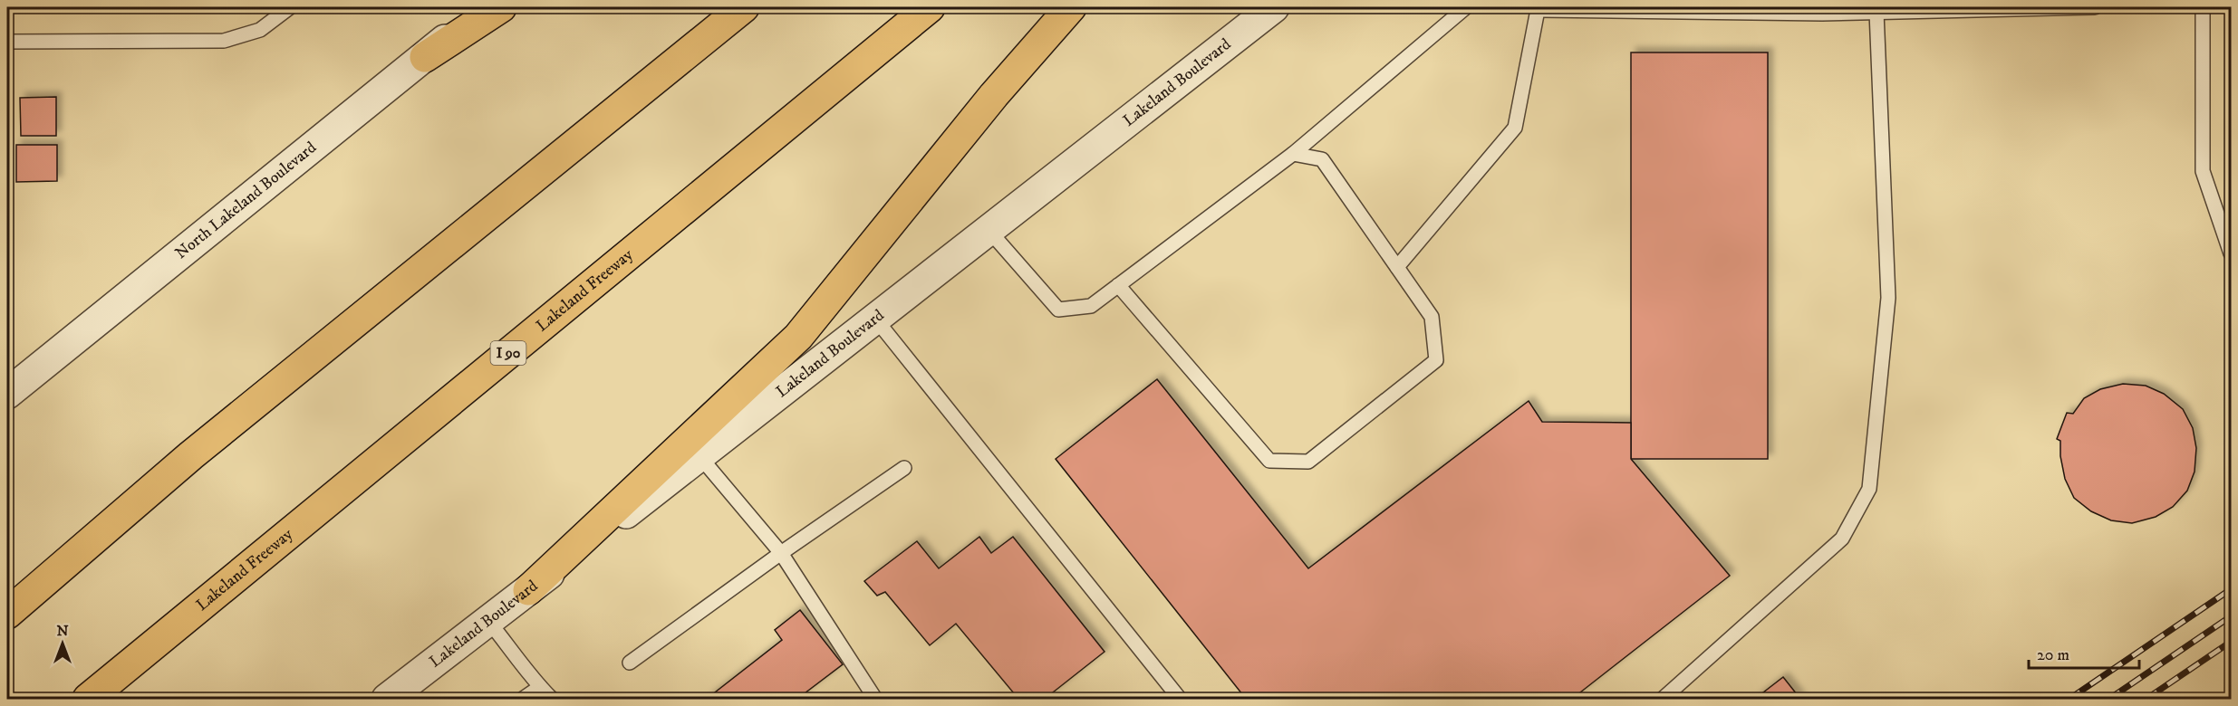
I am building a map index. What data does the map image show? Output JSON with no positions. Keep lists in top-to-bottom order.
{
  "streets": {
    "highway": ["Lakeland Freeway", "I 90"],
    "street": ["Lakeland Boulevard", "North Lakeland Boulevard"]
  },
  "scale_bar": "20 m",
  "north": "top"
}
